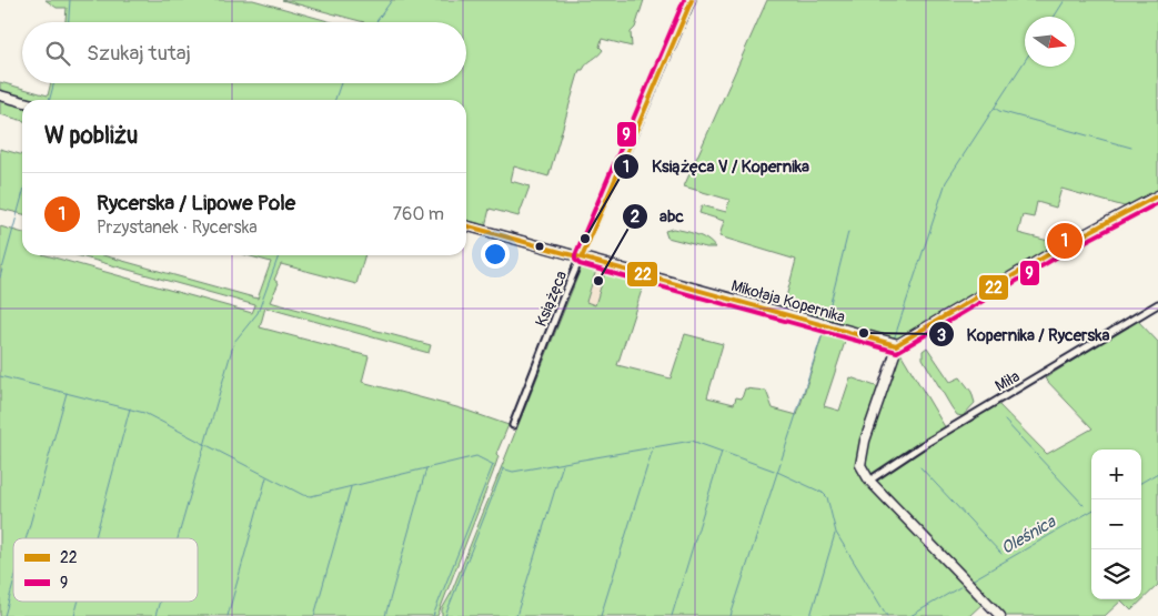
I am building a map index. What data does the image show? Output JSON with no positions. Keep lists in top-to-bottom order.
{
  "streets": {
    "street": ["Książęca", "Mikołaja Kopernika", "Miła"]
  },
  "crossings": [
    ["Książęca", "Mikołaja Kopernika"]
  ],
  "water": ["Oleśnica"],
  "places": ["Książęca V / Kopernika", "abc", "Kopernika / Rycerska"],
  "lines": ["transit line 22", "transit line 9"],
  "legend": ["22", "9"],
  "north": "right",
  "page": {
    "search": "Szukaj tutaj",
    "heading": "W pobliżu",
    "list": [
      {
        "mark": "1",
        "name": "Rycerska / Lipowe Pole",
        "note": "Przystanek · Rycerska",
        "value": "760 m"
      }
    ],
    "pins": "1",
    "map_buttons": ["+", "−"]
  }
}
